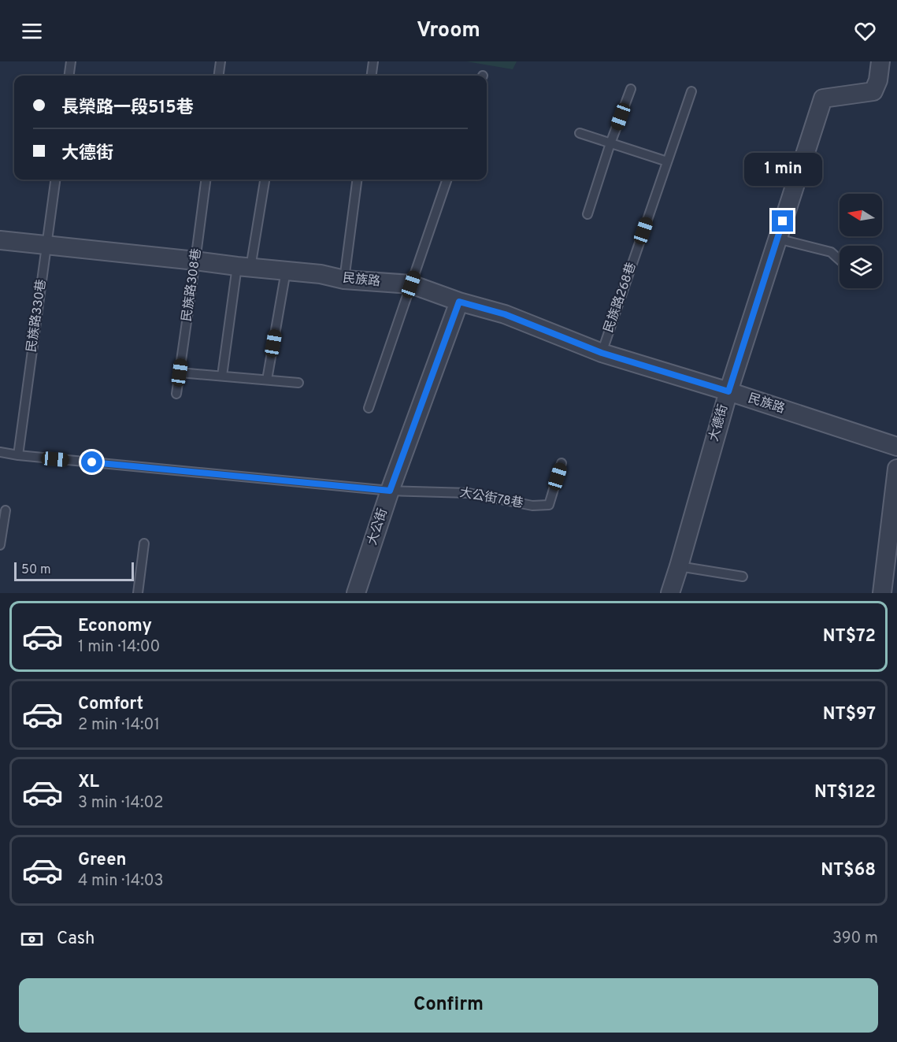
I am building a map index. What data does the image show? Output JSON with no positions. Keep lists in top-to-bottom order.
{
  "streets": {
    "street": ["民族路", "大德街", "大公街"],
    "lane": [
      "民族路308巷",
      "民族路268巷",
      "民族路330巷",
      "大公街78巷"
    ]
  },
  "crossings": [
    ["民族路", "民族路308巷"],
    ["民族路", "民族路268巷"],
    ["民族路", "民族路330巷"],
    ["民族路", "大德街"],
    ["民族路", "大公街"],
    ["大公街78巷", "大公街"]
  ],
  "scale_bar": "50 m",
  "north": "left",
  "page": {
    "header": "Vroom",
    "banner": ["長榮路一段515巷", "大德街"],
    "bubble": "1 min",
    "scale": "50 m",
    "list": [
      {
        "name": "Economy",
        "note": "1 min · 14:00",
        "value": "NT$72"
      },
      {
        "name": "Comfort",
        "note": "2 min · 14:01",
        "value": "NT$97"
      },
      {
        "name": "XL",
        "note": "3 min · 14:02",
        "value": "NT$122"
      },
      {
        "name": "Green",
        "note": "4 min · 14:03",
        "value": "NT$68"
      }
    ],
    "pay": ["Cash", "390 m"],
    "buttons": "Confirm"
  }
}
